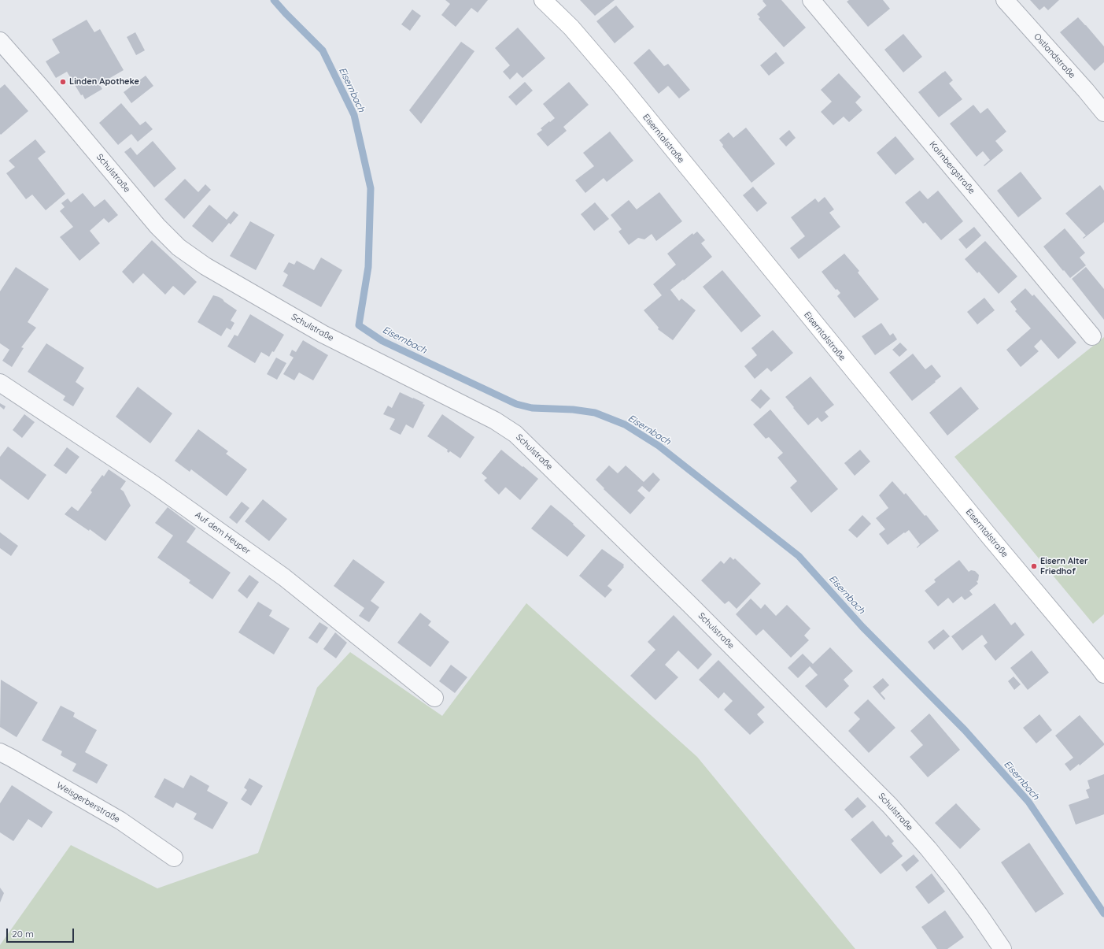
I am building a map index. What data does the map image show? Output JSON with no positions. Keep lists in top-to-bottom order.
{
  "streets": {
    "main road": ["Eiserntalstraße"],
    "street": [
      "Ostlandstraße",
      "Kalmbergstraße",
      "Schulstraße",
      "Auf dem Heuper",
      "Weisgerberstraße"
    ]
  },
  "water": ["Eisernbach"],
  "places": ["Linden Apotheke", "Eisern Alter Friedhof"],
  "scale_bar": "20 m"
}
